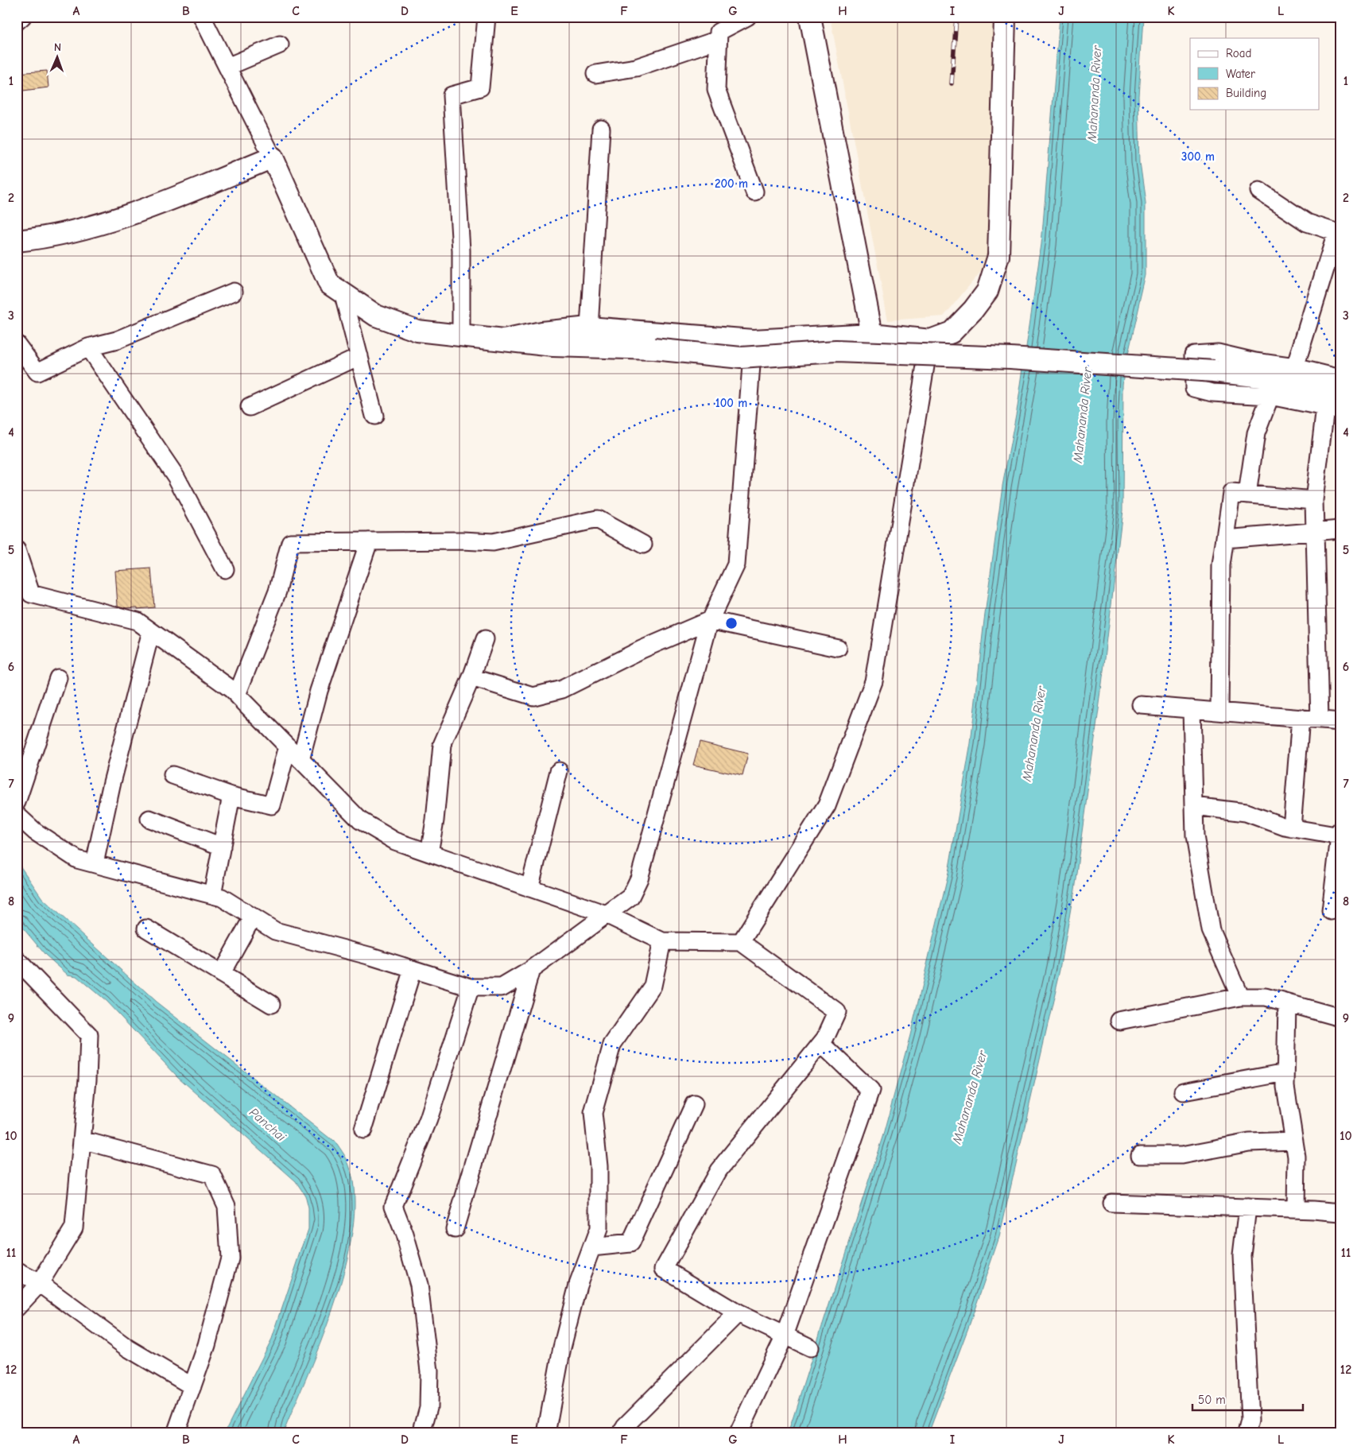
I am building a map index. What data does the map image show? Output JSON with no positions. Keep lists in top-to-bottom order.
{
  "water": ["Mahananda River", "Panchai"],
  "legend": ["Road", "Water", "Building"],
  "scale_bar": "50 m",
  "north": "top",
  "grid": {
    "columns": [
      "A",
      "B",
      "C",
      "D",
      "E",
      "F",
      "G",
      "H",
      "I",
      "J",
      "K",
      "L"
    ],
    "rows": [
      "1",
      "2",
      "3",
      "4",
      "5",
      "6",
      "7",
      "8",
      "9",
      "10",
      "11",
      "12"
    ]
  },
  "rings": ["300 m", "200 m", "100 m"]
}
